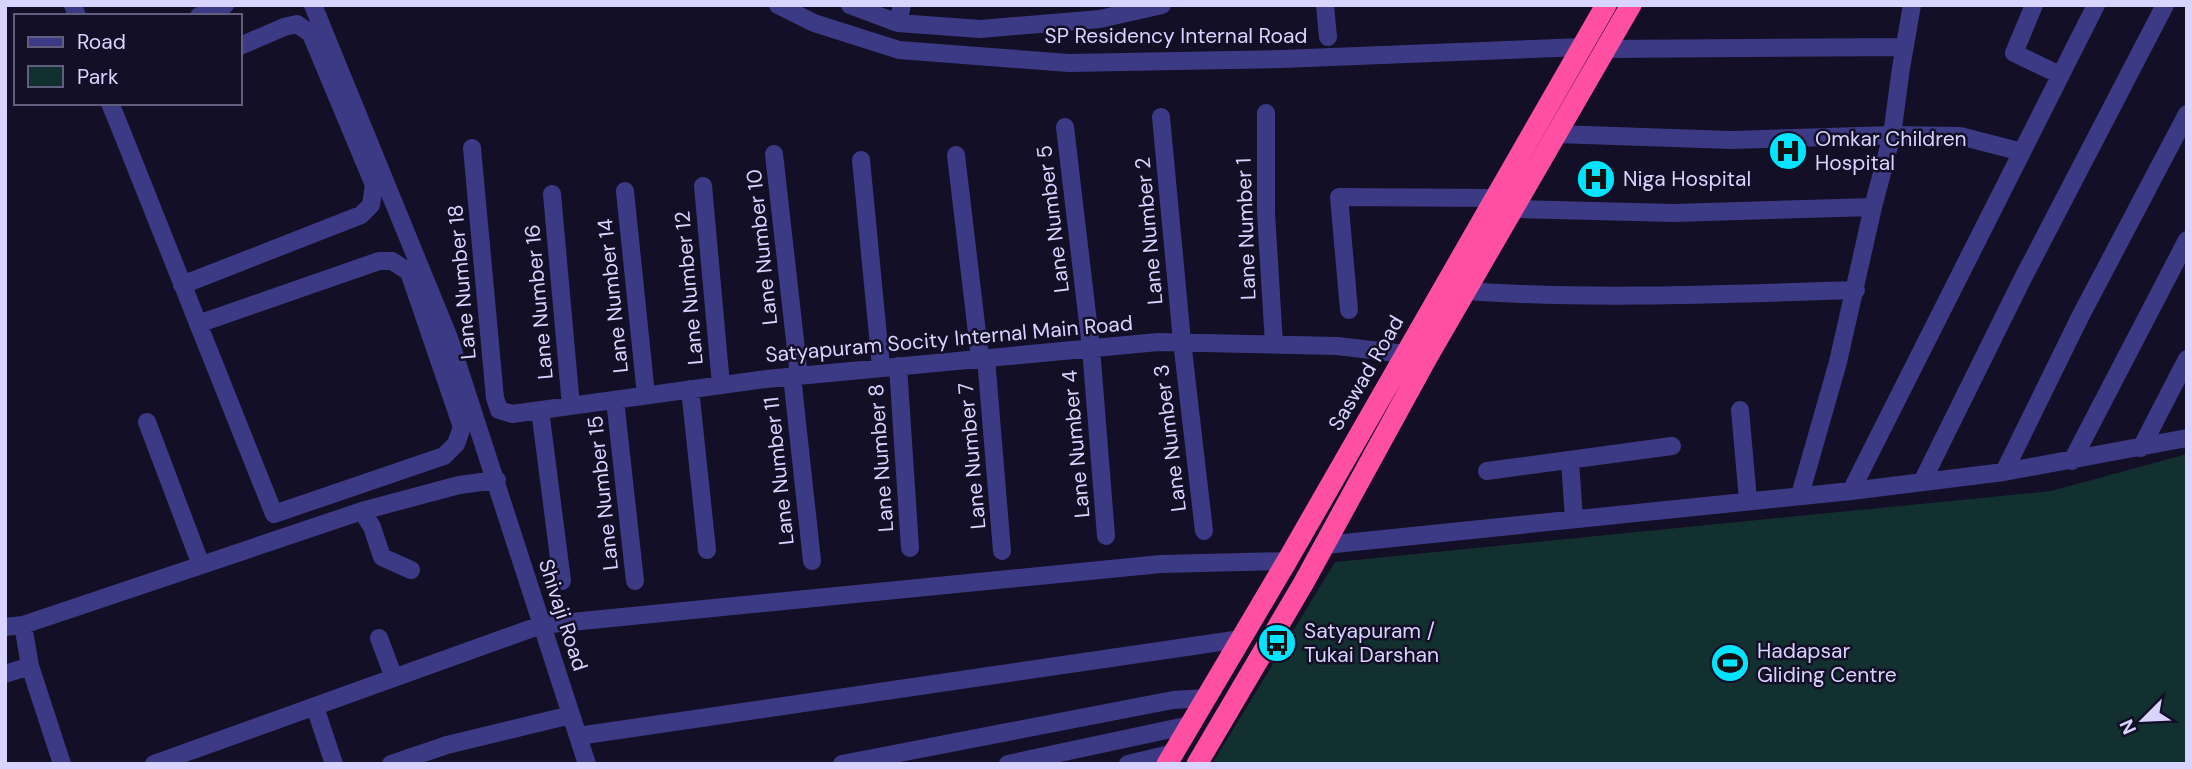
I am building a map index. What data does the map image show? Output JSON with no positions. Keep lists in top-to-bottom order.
{
  "streets": {
    "highway": ["Saswad Road"],
    "street": [
      "SP Residency Internal Road",
      "Lane Number 5",
      "Lane Number 1",
      "Lane Number 2",
      "Lane Number 10",
      "Lane Number 18",
      "Lane Number 12",
      "Lane Number 14",
      "Lane Number 16",
      "Satyapuram Socity Internal Main Road",
      "Lane Number 3",
      "Lane Number 4",
      "Lane Number 7",
      "Lane Number 8",
      "Lane Number 11",
      "Lane Number 15",
      "Shivaji Road"
    ]
  },
  "crossings": [
    ["SP Residency Internal Road", "Saswad Road"],
    ["Lane Number 5", "Satyapuram Socity Internal Main Road"],
    ["Lane Number 5", "Lane Number 4"],
    ["Lane Number 1", "Satyapuram Socity Internal Main Road"],
    ["Lane Number 2", "Satyapuram Socity Internal Main Road"],
    ["Lane Number 2", "Lane Number 3"],
    ["Lane Number 10", "Satyapuram Socity Internal Main Road"],
    ["Lane Number 10", "Lane Number 11"],
    ["Lane Number 18", "Satyapuram Socity Internal Main Road"],
    ["Lane Number 12", "Satyapuram Socity Internal Main Road"],
    ["Lane Number 14", "Satyapuram Socity Internal Main Road"],
    ["Lane Number 16", "Satyapuram Socity Internal Main Road"],
    ["Satyapuram Socity Internal Main Road", "Saswad Road"],
    ["Satyapuram Socity Internal Main Road", "Lane Number 3"],
    ["Satyapuram Socity Internal Main Road", "Lane Number 4"],
    ["Satyapuram Socity Internal Main Road", "Lane Number 7"],
    ["Satyapuram Socity Internal Main Road", "Lane Number 8"],
    ["Satyapuram Socity Internal Main Road", "Lane Number 11"],
    ["Satyapuram Socity Internal Main Road", "Lane Number 15"]
  ],
  "places": {
    "hospital": ["Omkar Children Hospital", "Niga Hospital"],
    "bus stop": ["Satyapuram / Tukai Darshan"],
    "sports": ["Hadapsar Gliding Centre"]
  },
  "legend": ["Road", "Park"],
  "north": "bottom left"
}
